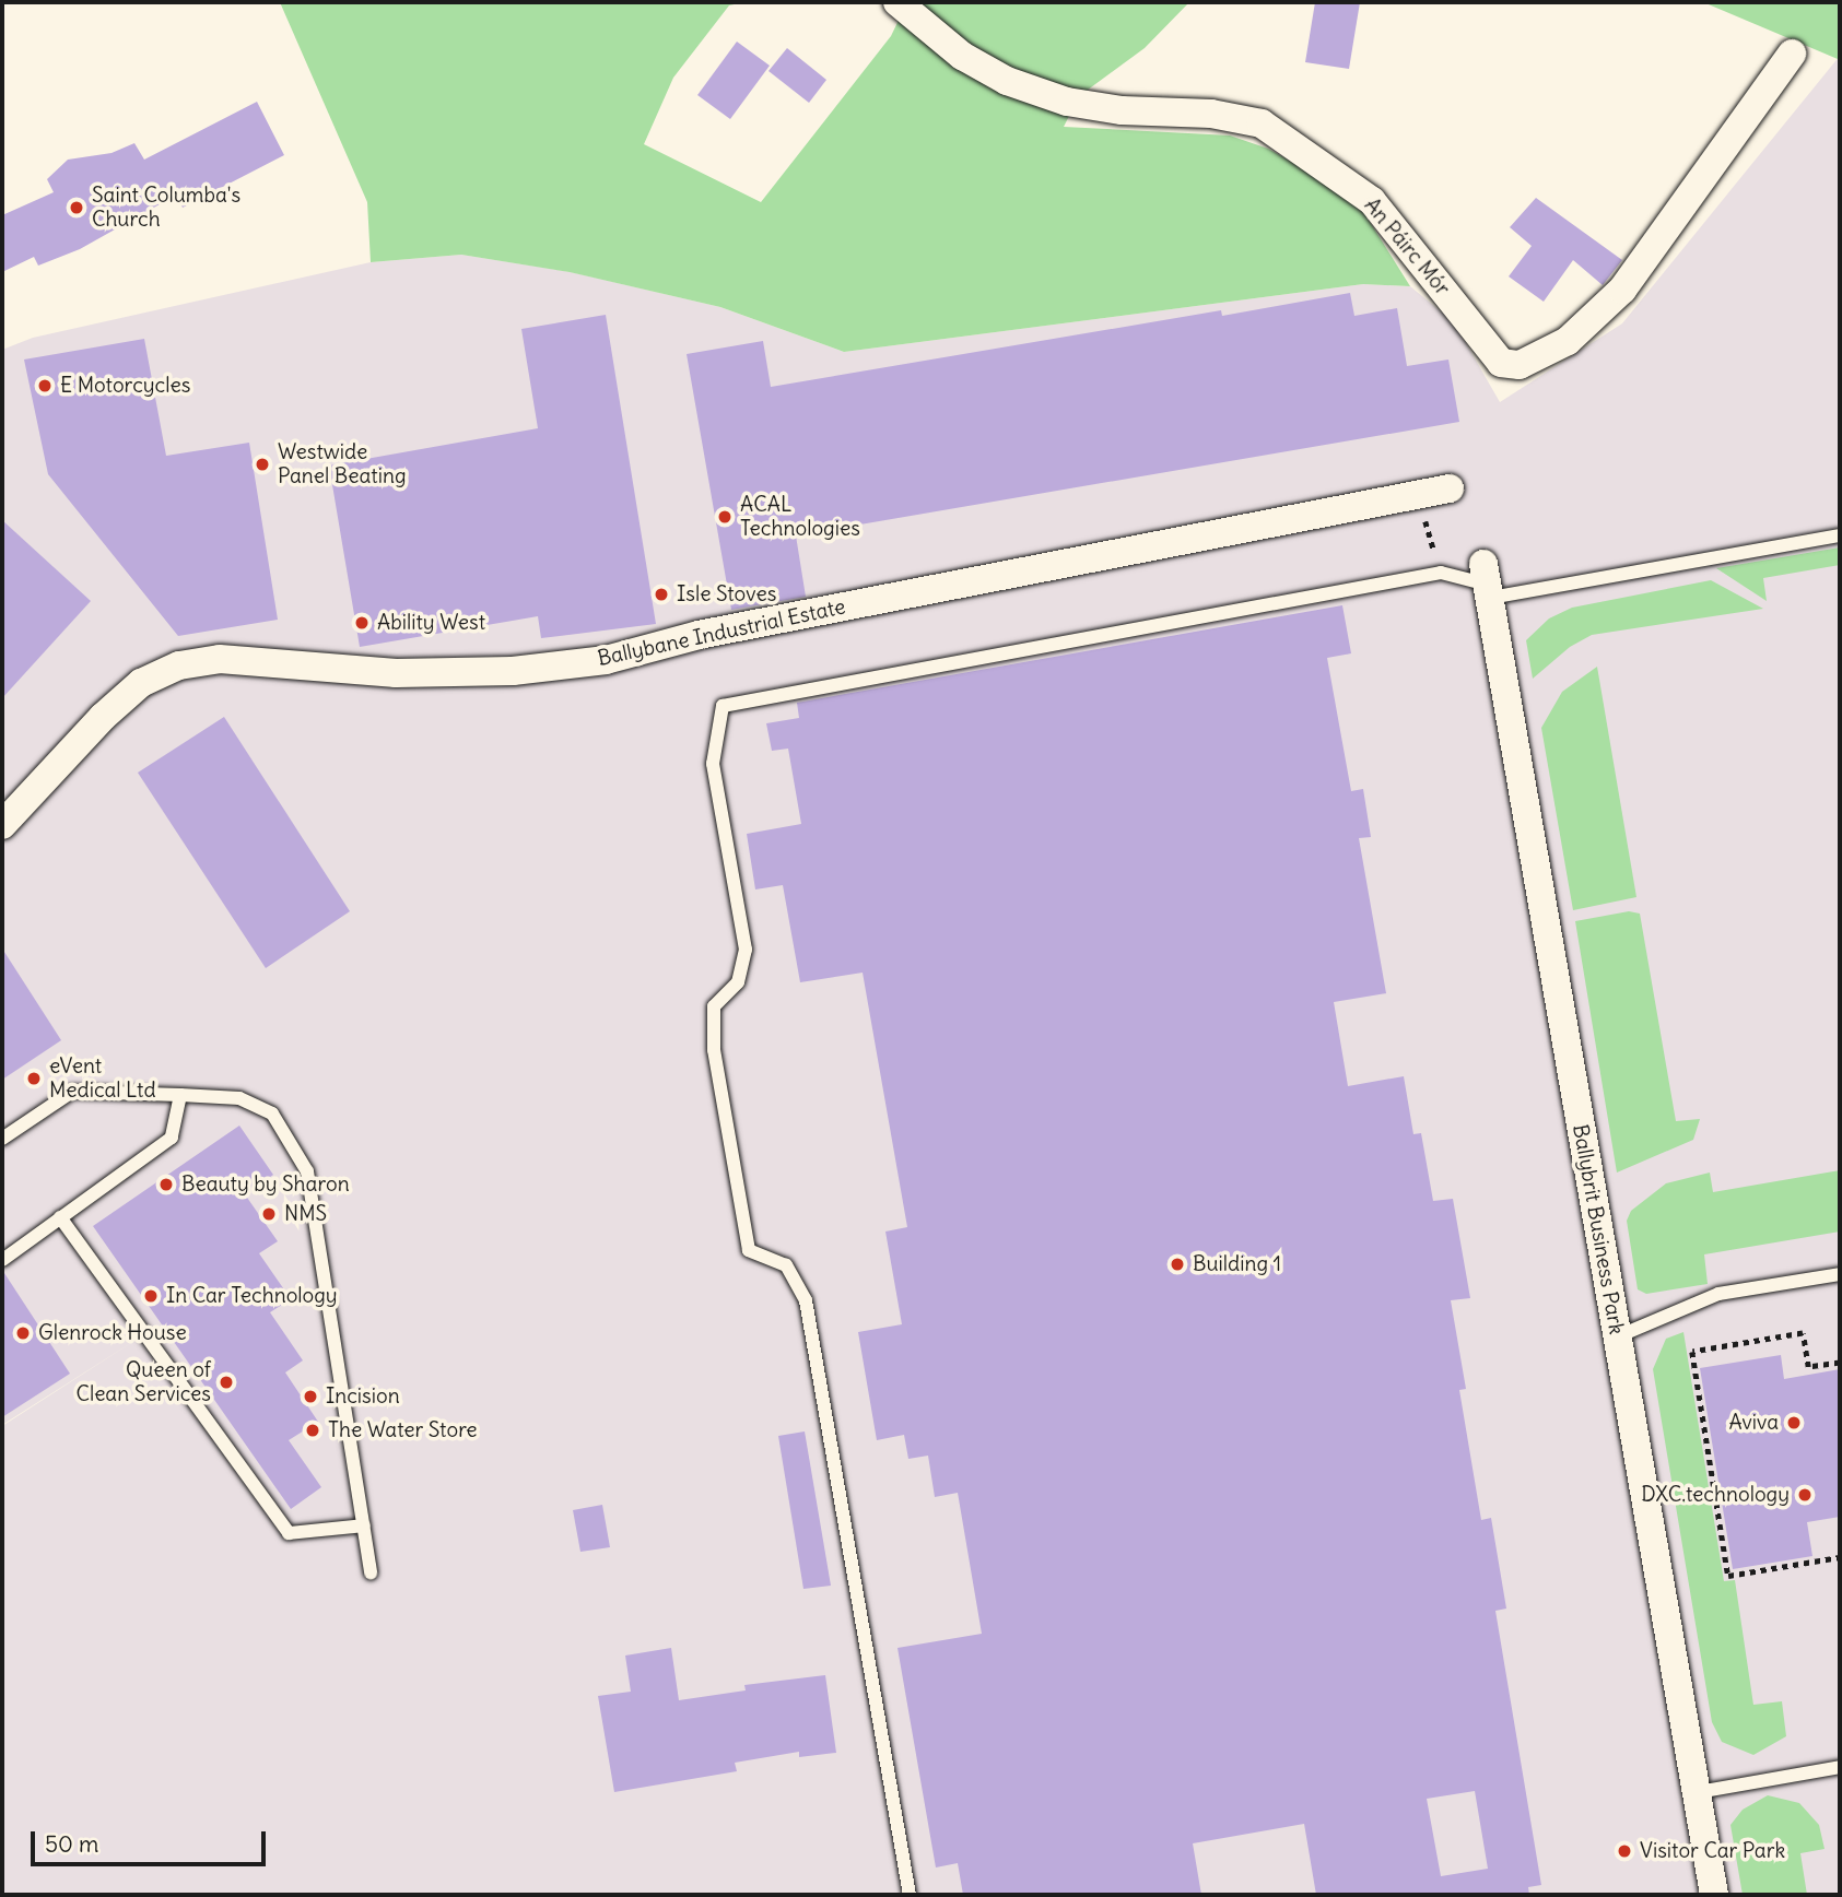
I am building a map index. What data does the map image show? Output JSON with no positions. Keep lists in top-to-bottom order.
{
  "streets": {
    "street": ["An Páirc Mór", "Ballybane Industrial Estate", "Ballybrit Business Park"]
  },
  "places": [
    "Saint Columba's Church",
    "E Motorcycles",
    "Westwide Panel Beating",
    "ACAL Technologies",
    "Isle Stoves",
    "Ability West",
    "eVent Medical Ltd",
    "Beauty by Sharon",
    "NMS",
    "Building 1",
    "In Car Technology",
    "Glenrock House",
    "Queen of Clean Services",
    "Incision",
    "Aviva",
    "The Water Store",
    "DXC.technology",
    "Visitor Car Park"
  ],
  "scale_bar": "50 m"
}
